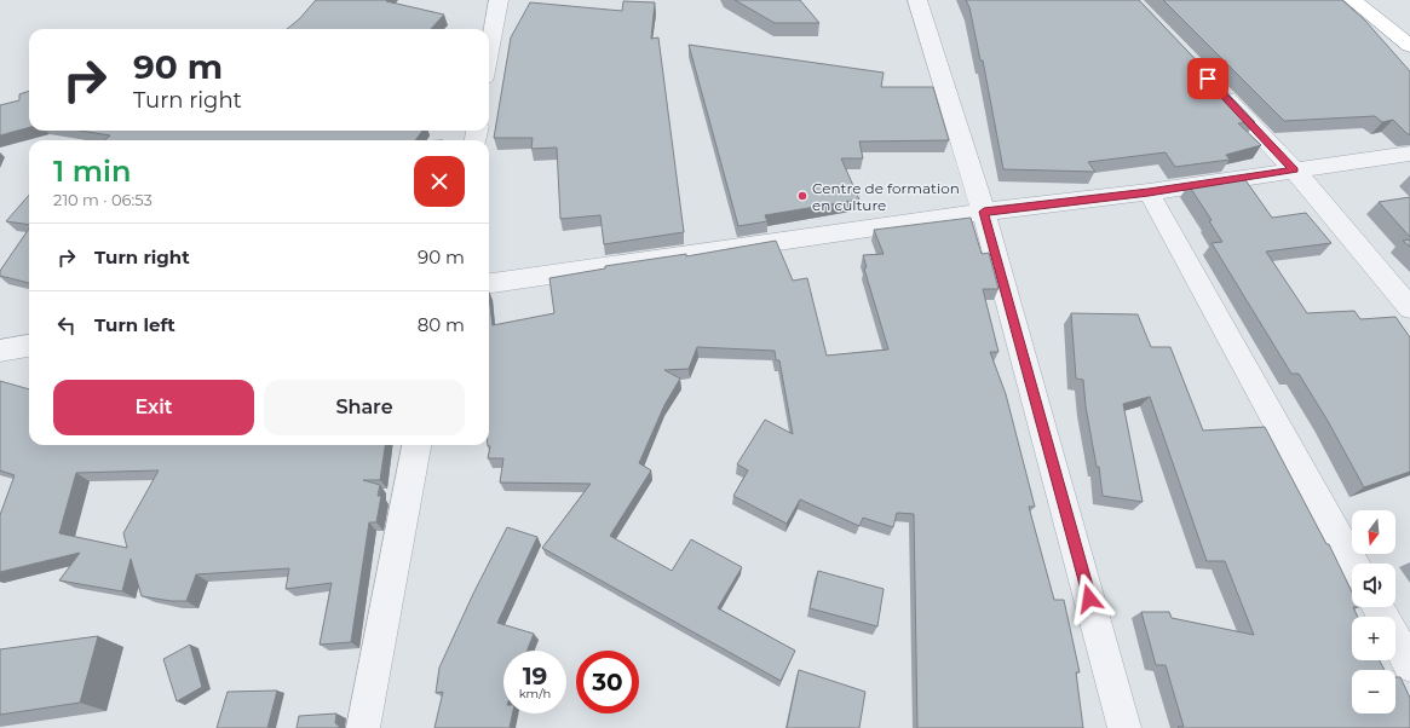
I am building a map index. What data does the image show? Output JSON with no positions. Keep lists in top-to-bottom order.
{
  "places": ["Centre de formation en culture"],
  "north": "bottom",
  "page": {
    "turn": ["90 m", "Turn right"],
    "heading": ["1 min", "210 m · 06:53"],
    "list": [
      {
        "name": "Turn right",
        "value": "90 m"
      },
      {
        "name": "Turn left",
        "value": "80 m"
      }
    ],
    "buttons": ["Exit", "Share"],
    "map_buttons": ["+", "−"],
    "speed": "19 km/h",
    "limit": "30"
  }
}
